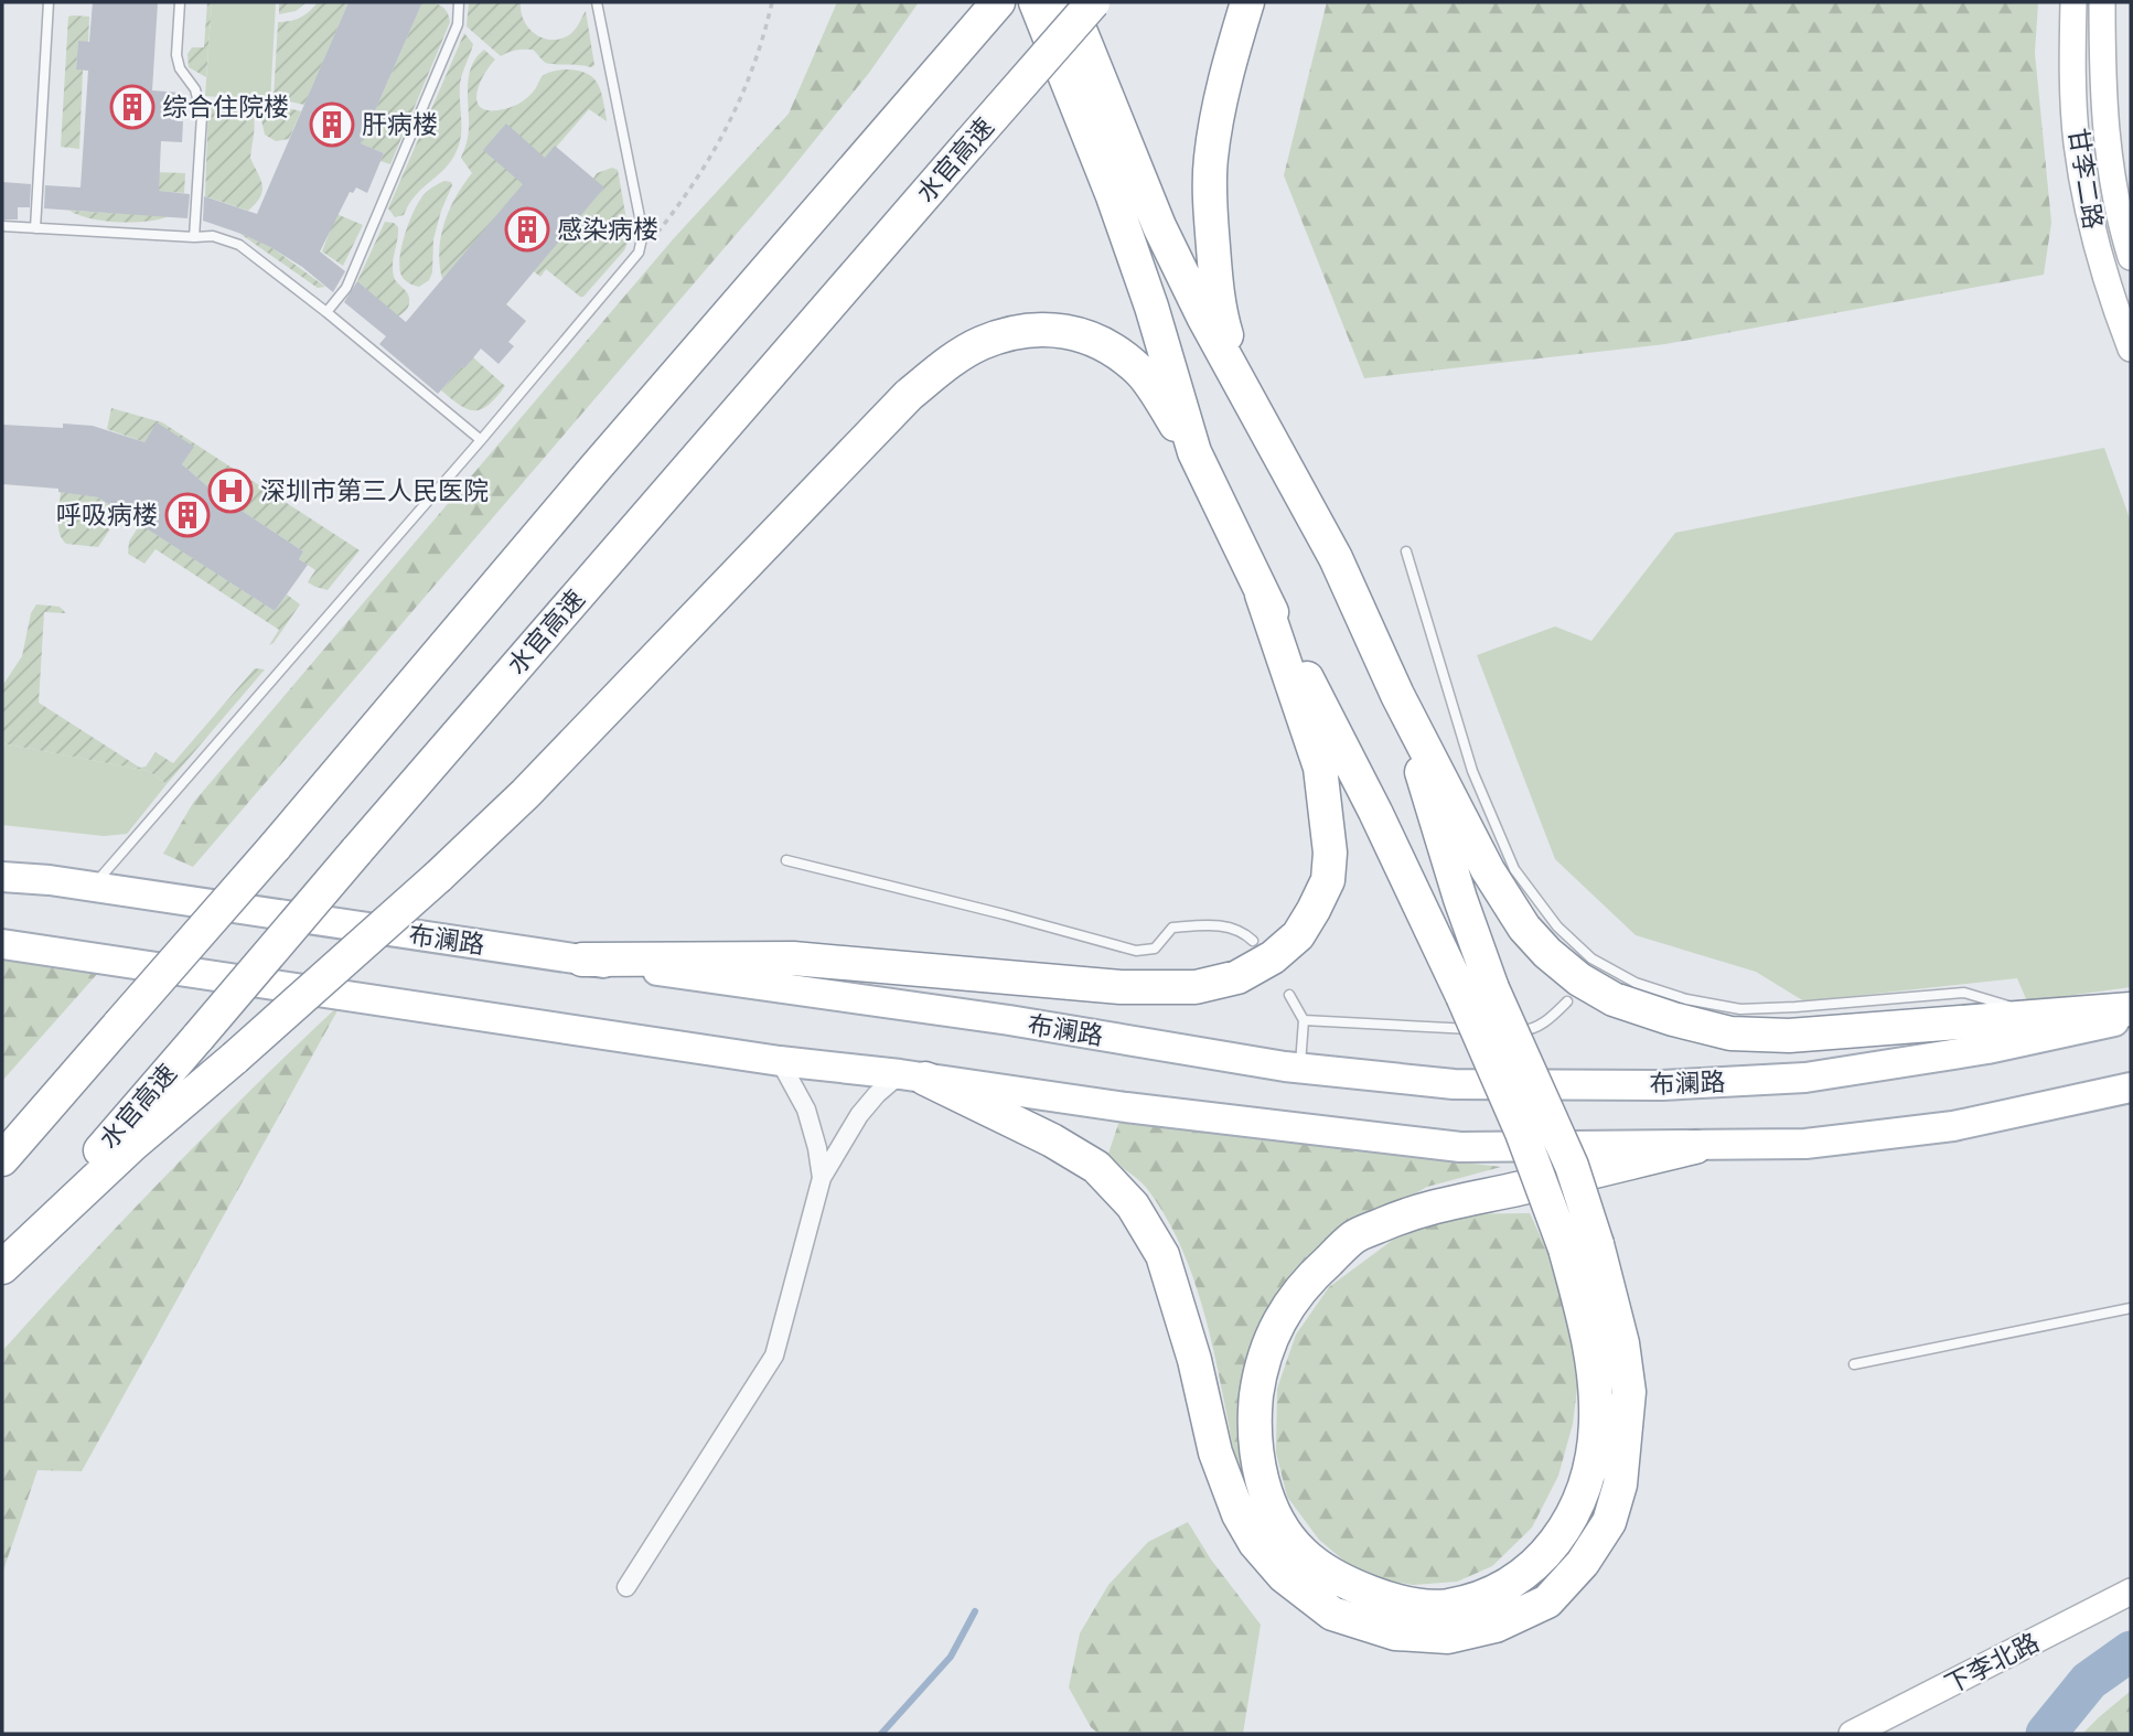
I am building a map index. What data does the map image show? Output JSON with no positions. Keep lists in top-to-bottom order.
{
  "streets": {
    "highway": ["水官高速"],
    "main road": ["甘李二路", "布澜路", "下李北路"]
  },
  "places": {
    "building": [
      "综合住院楼",
      "肝病楼",
      "感染病楼",
      "呼吸病楼"
    ],
    "hospital": ["深圳市第三人民医院"]
  }
}
